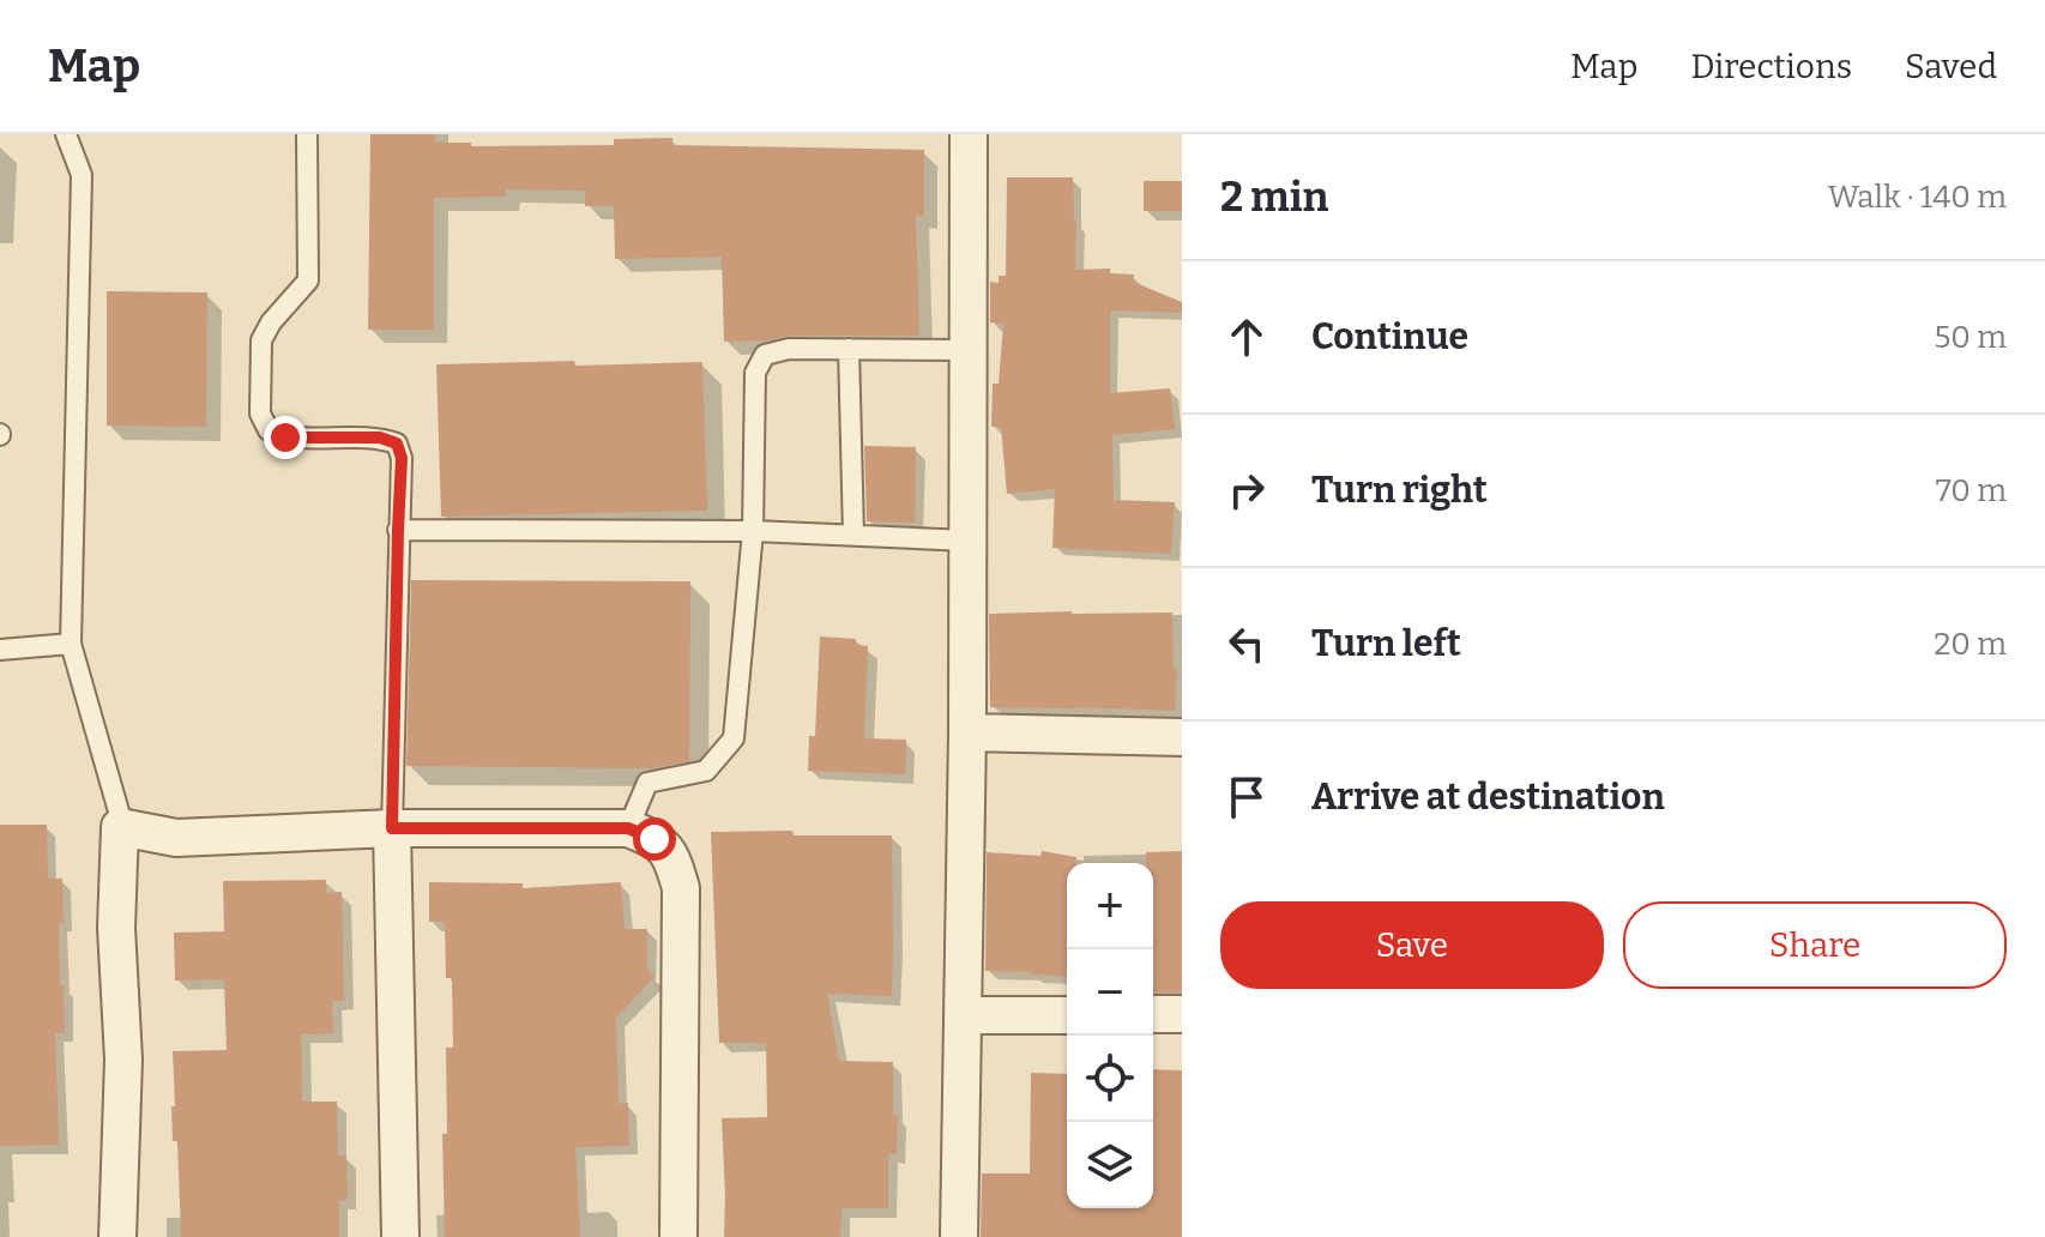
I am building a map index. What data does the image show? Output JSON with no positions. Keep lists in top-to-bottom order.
{
  "page": {
    "header": "Map",
    "nav": ["Map", "Directions", "Saved"],
    "heading": ["2 min", "Walk · 140 m"],
    "list": [
      ["Continue", "50 m"],
      ["Turn right", "70 m"],
      ["Turn left", "20 m"],
      "Arrive at destination"
    ],
    "map_buttons": ["+", "−"],
    "buttons": ["Save", "Share"]
  }
}
